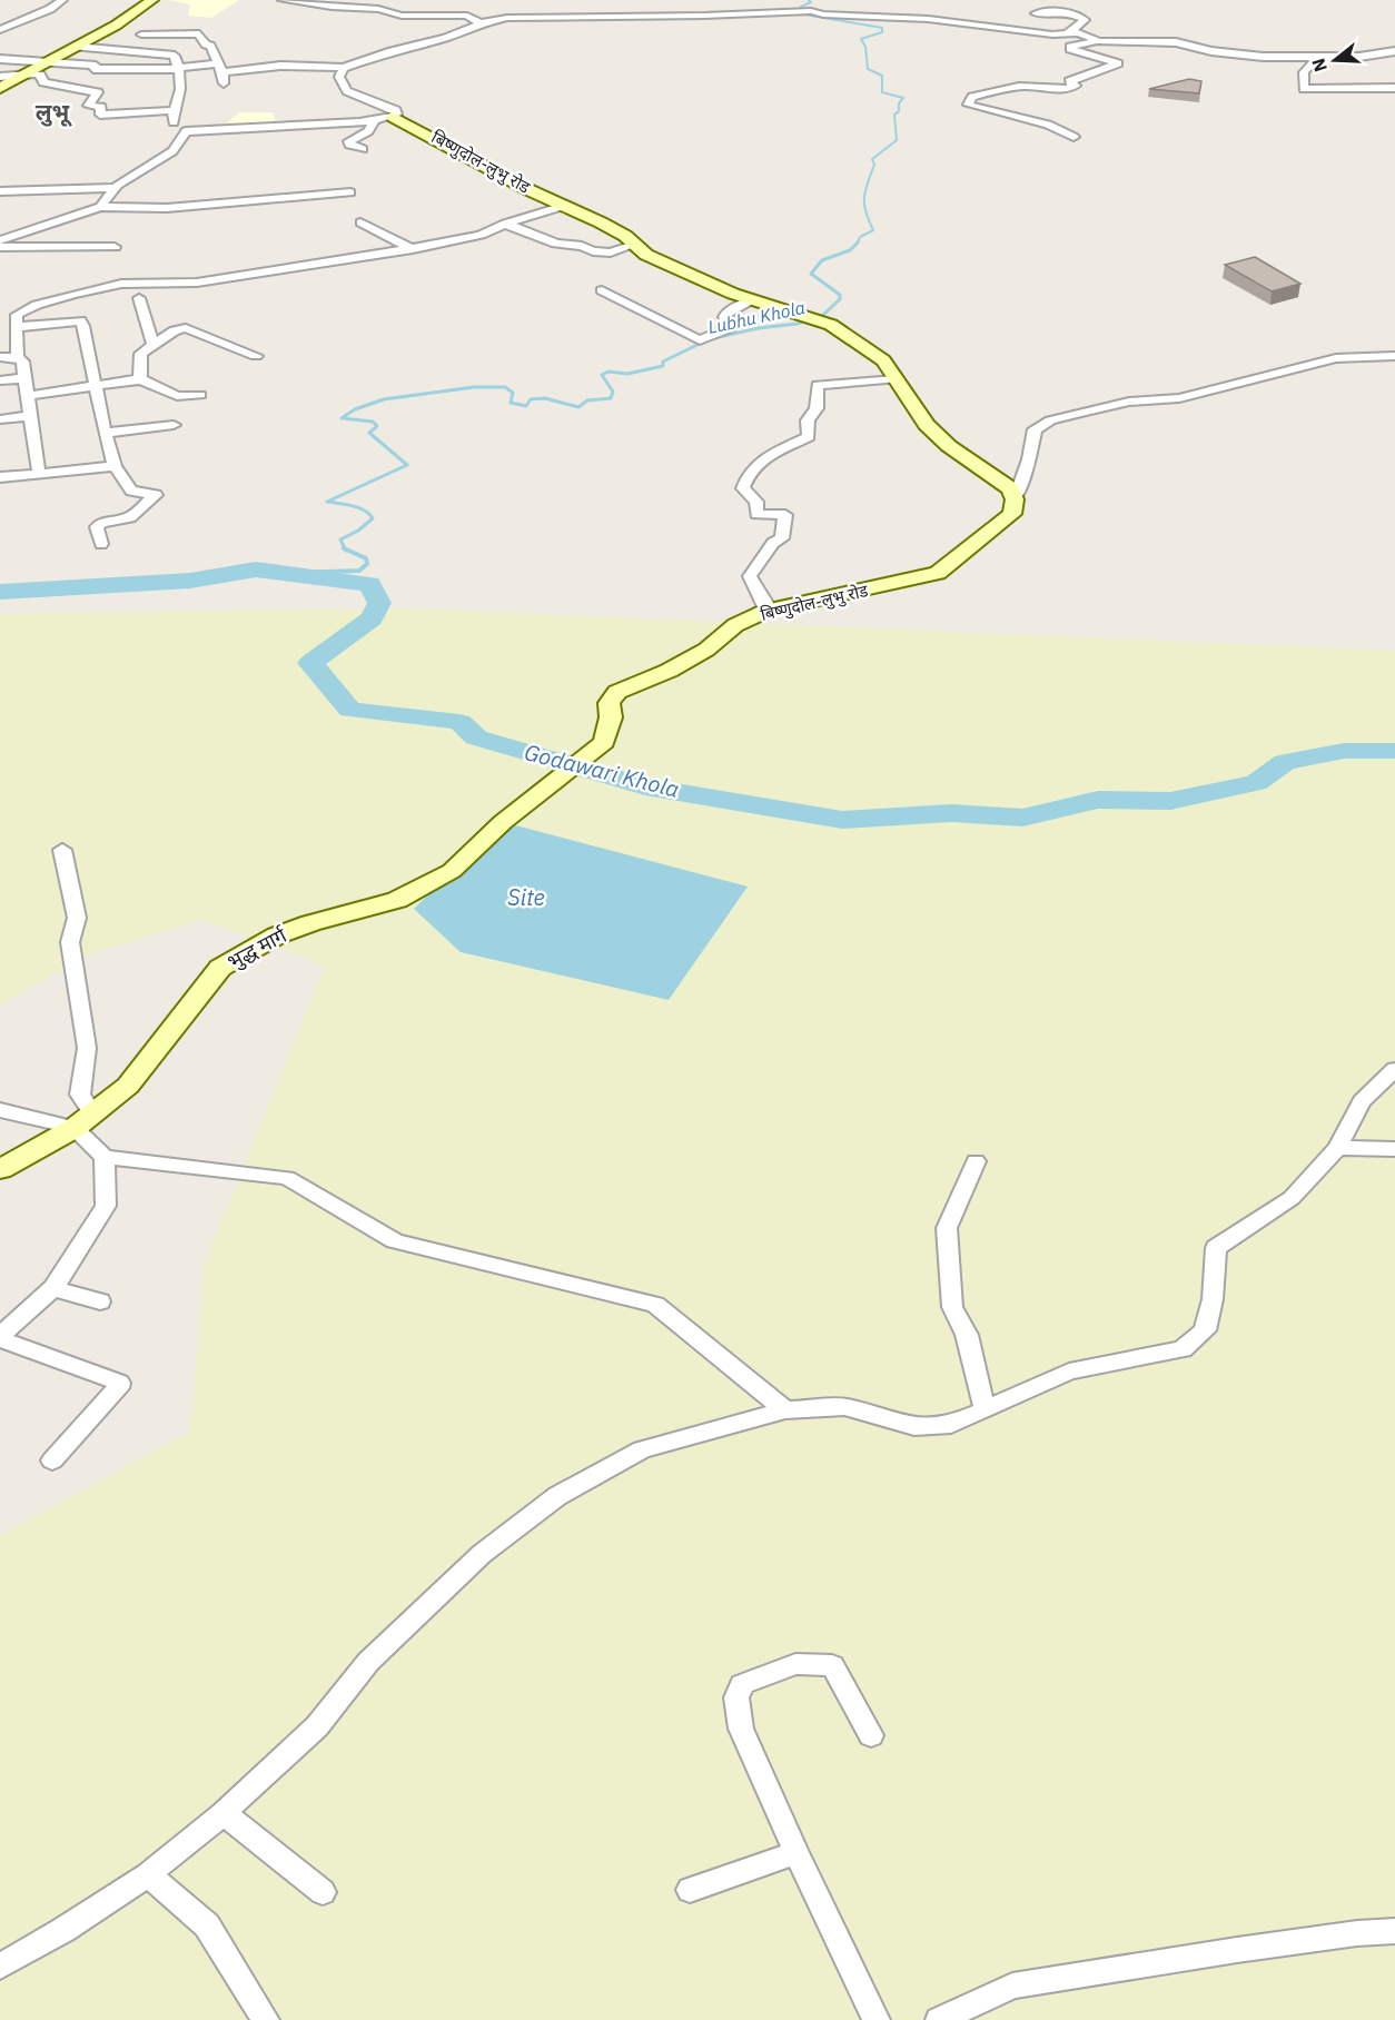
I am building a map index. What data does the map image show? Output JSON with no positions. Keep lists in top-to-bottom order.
{
  "streets": {
    "street": ["बिष्णुदोल-लुभु रोड", "भुद्ध मार्ग"]
  },
  "crossings": [
    ["बिष्णुदोल-लुभु रोड", "भुद्ध मार्ग"]
  ],
  "districts": ["लुभू"],
  "water": ["Lubhu Khola", "Godawari Khola", "Site"],
  "north": "left"
}
